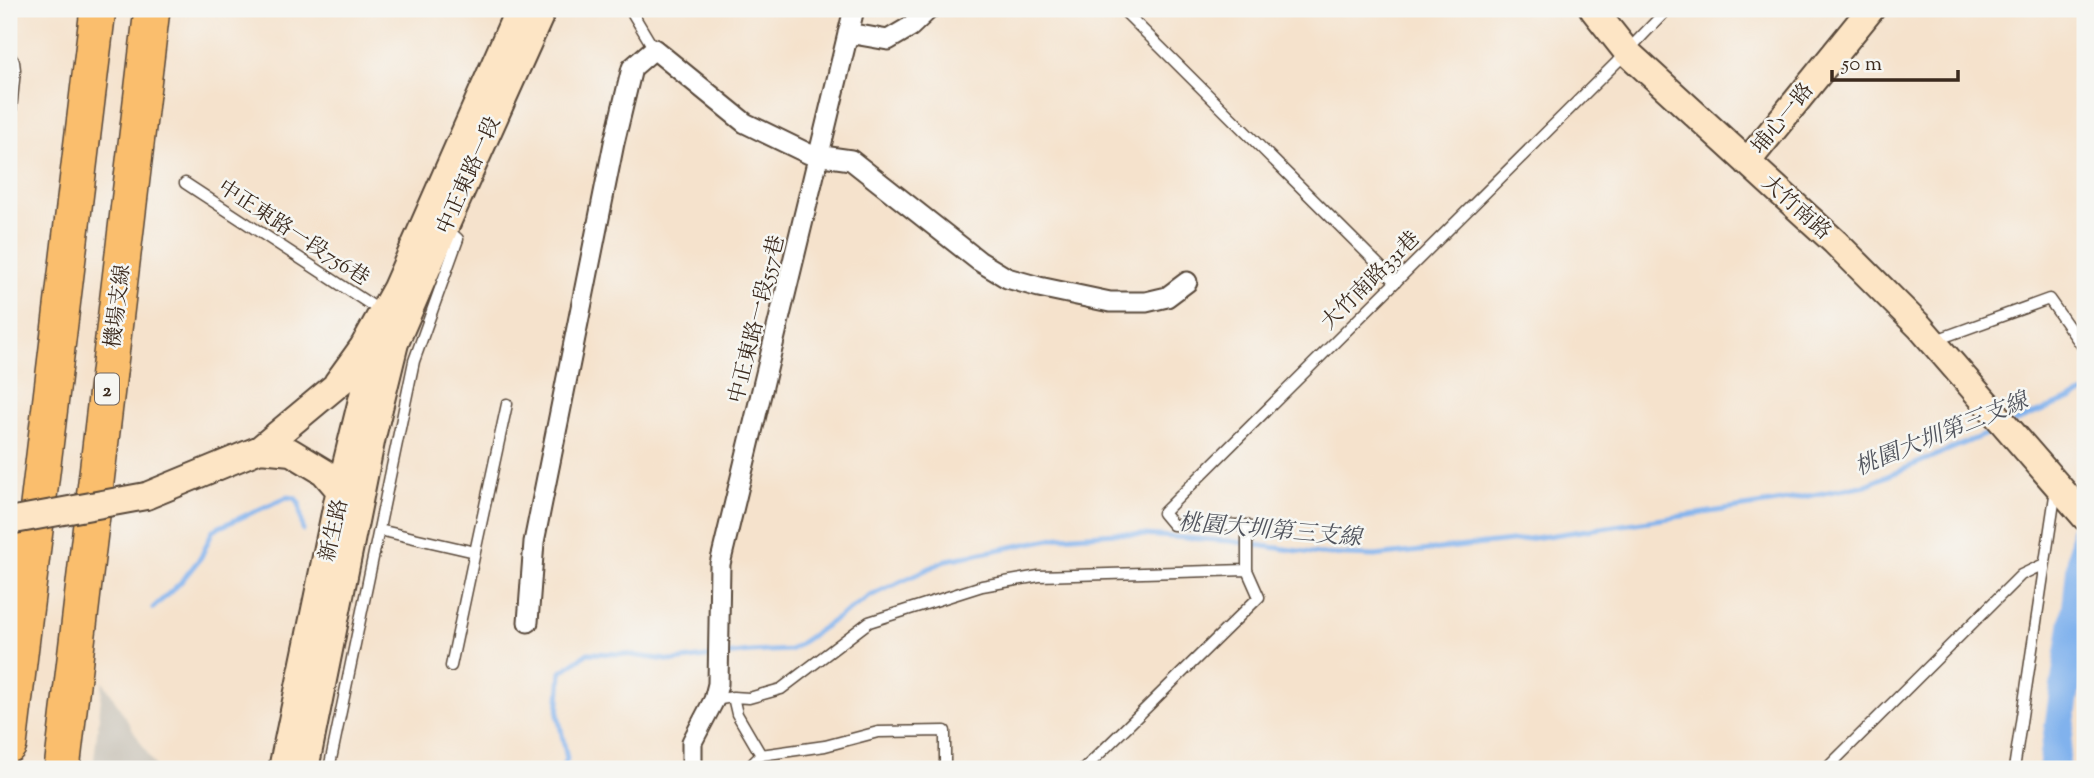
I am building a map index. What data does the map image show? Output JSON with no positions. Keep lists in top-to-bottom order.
{
  "streets": {
    "highway": ["機場支線", "2"],
    "main road": [
      "埔心一路",
      "中正東路一段",
      "大竹南路",
      "新生路"
    ],
    "street": ["中正東路一段557巷"],
    "lane": ["中正東路一段756巷", "大竹南路331巷"]
  },
  "crossings": [
    ["埔心一路", "大竹南路"],
    ["中正東路一段", "中正東路一段756巷"],
    ["中正東路一段", "新生路"],
    ["大竹南路", "大竹南路331巷"]
  ],
  "water": ["桃園大圳第三支線"],
  "scale_bar": "50 m"
}
